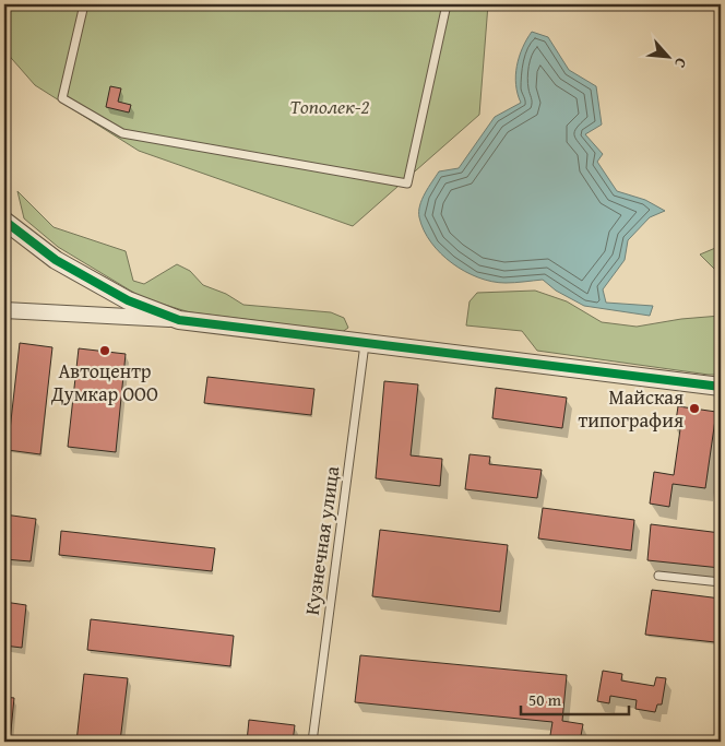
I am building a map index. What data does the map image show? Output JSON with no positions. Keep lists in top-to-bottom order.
{
  "streets": {
    "lane": ["Кузнечная улица"]
  },
  "parks": ["Тополек-2"],
  "places": ["Автоцентр Думкар ООО", "Майская типография"],
  "scale_bar": "50 m",
  "north": "bottom right"
}
